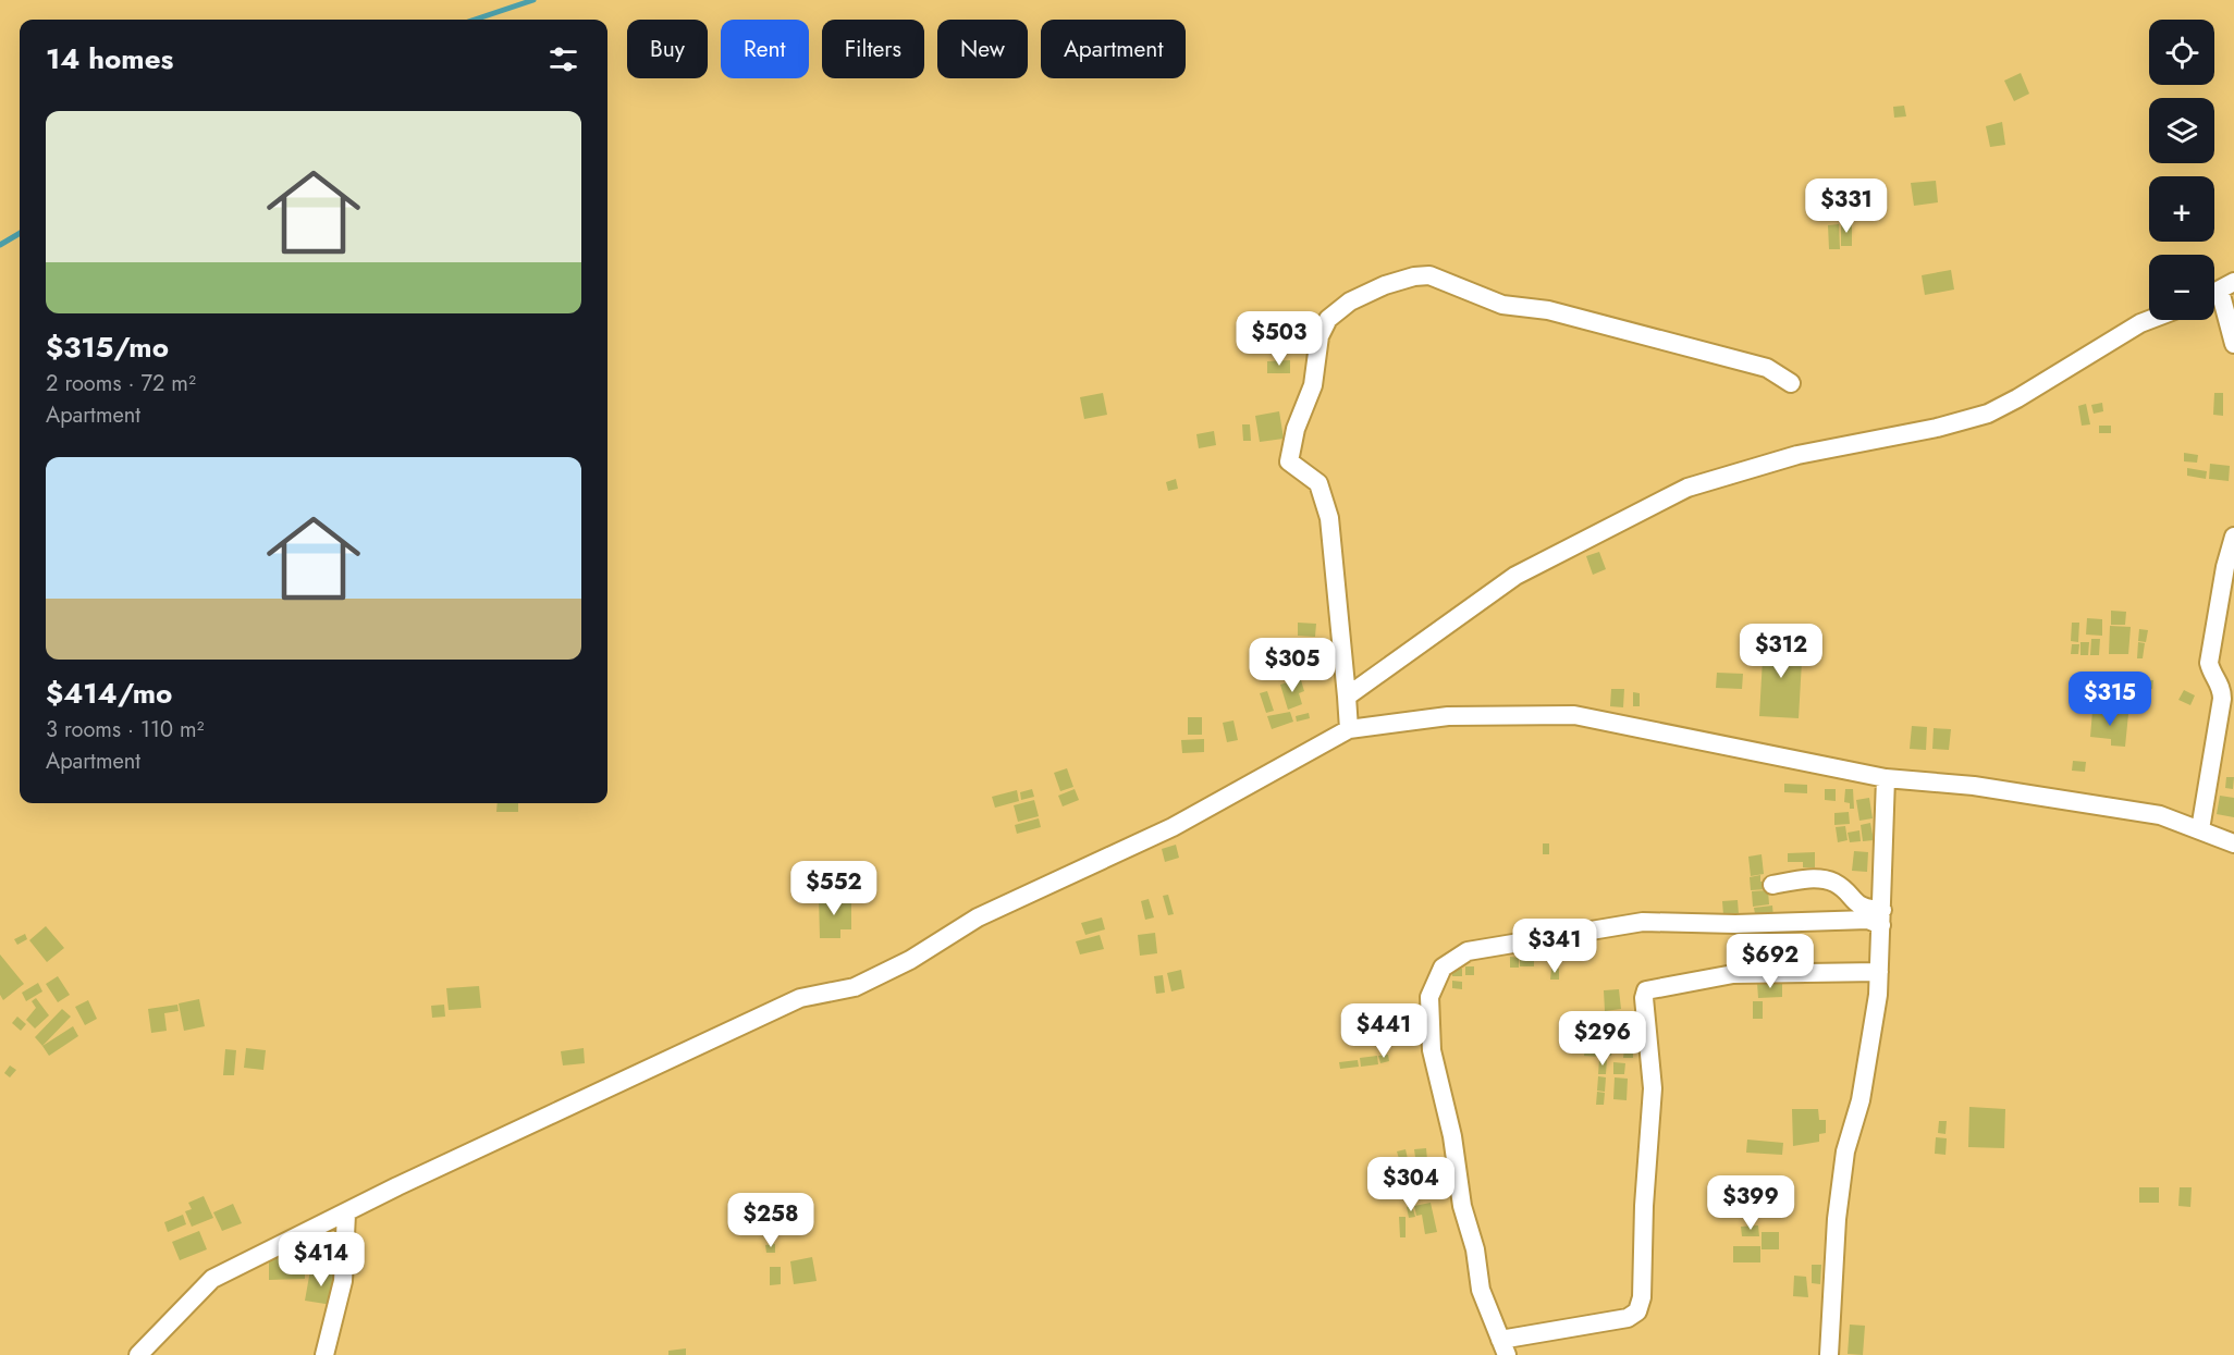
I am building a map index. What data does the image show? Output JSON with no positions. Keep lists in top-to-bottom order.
{
  "page": {
    "map_buttons": ["+", "−"],
    "chip": [
      "Buy",
      "Rent",
      "Filters",
      "New",
      "Apartment"
    ],
    "heading": "14 homes",
    "list": [
      {
        "name": "$315/mo",
        "note": "2 rooms · 72 m² · Apartment"
      },
      {
        "name": "$414/mo",
        "note": "3 rooms · 110 m² · Apartment"
      }
    ],
    "price": [
      "$331",
      "$503",
      "$312",
      "$305",
      "$315",
      "$552",
      "$341",
      "$692",
      "$441",
      "$296",
      "$304",
      "$399",
      "$258",
      "$414"
    ]
  }
}
